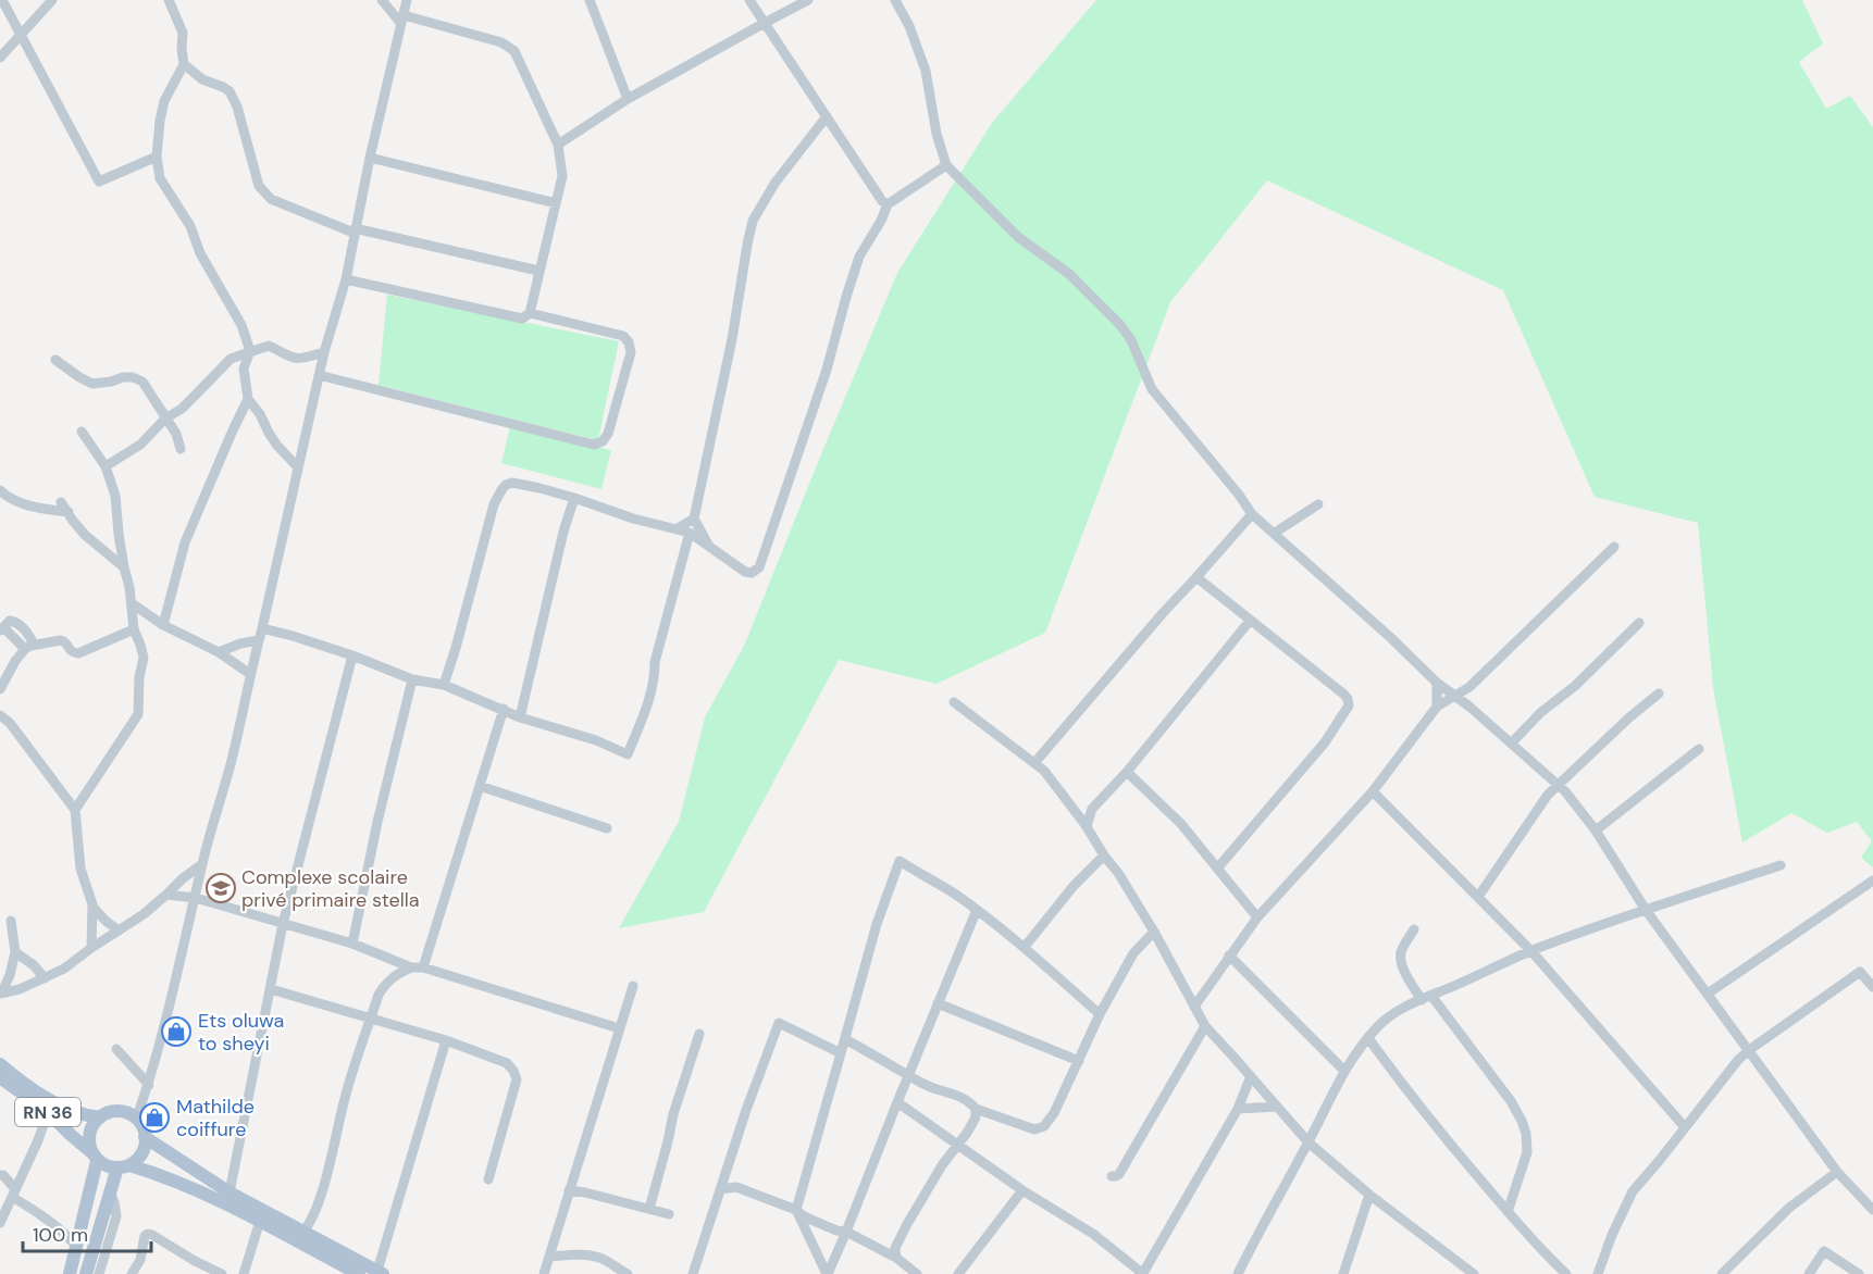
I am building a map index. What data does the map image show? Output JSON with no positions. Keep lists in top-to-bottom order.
{
  "streets": {
    "main road": ["RN 36"]
  },
  "places": {
    "school or university": ["Complexe scolaire privé primaire stella"],
    "shop": ["Ets oluwa to sheyi", "Mathilde coiffure"]
  },
  "scale_bar": "100 m"
}
